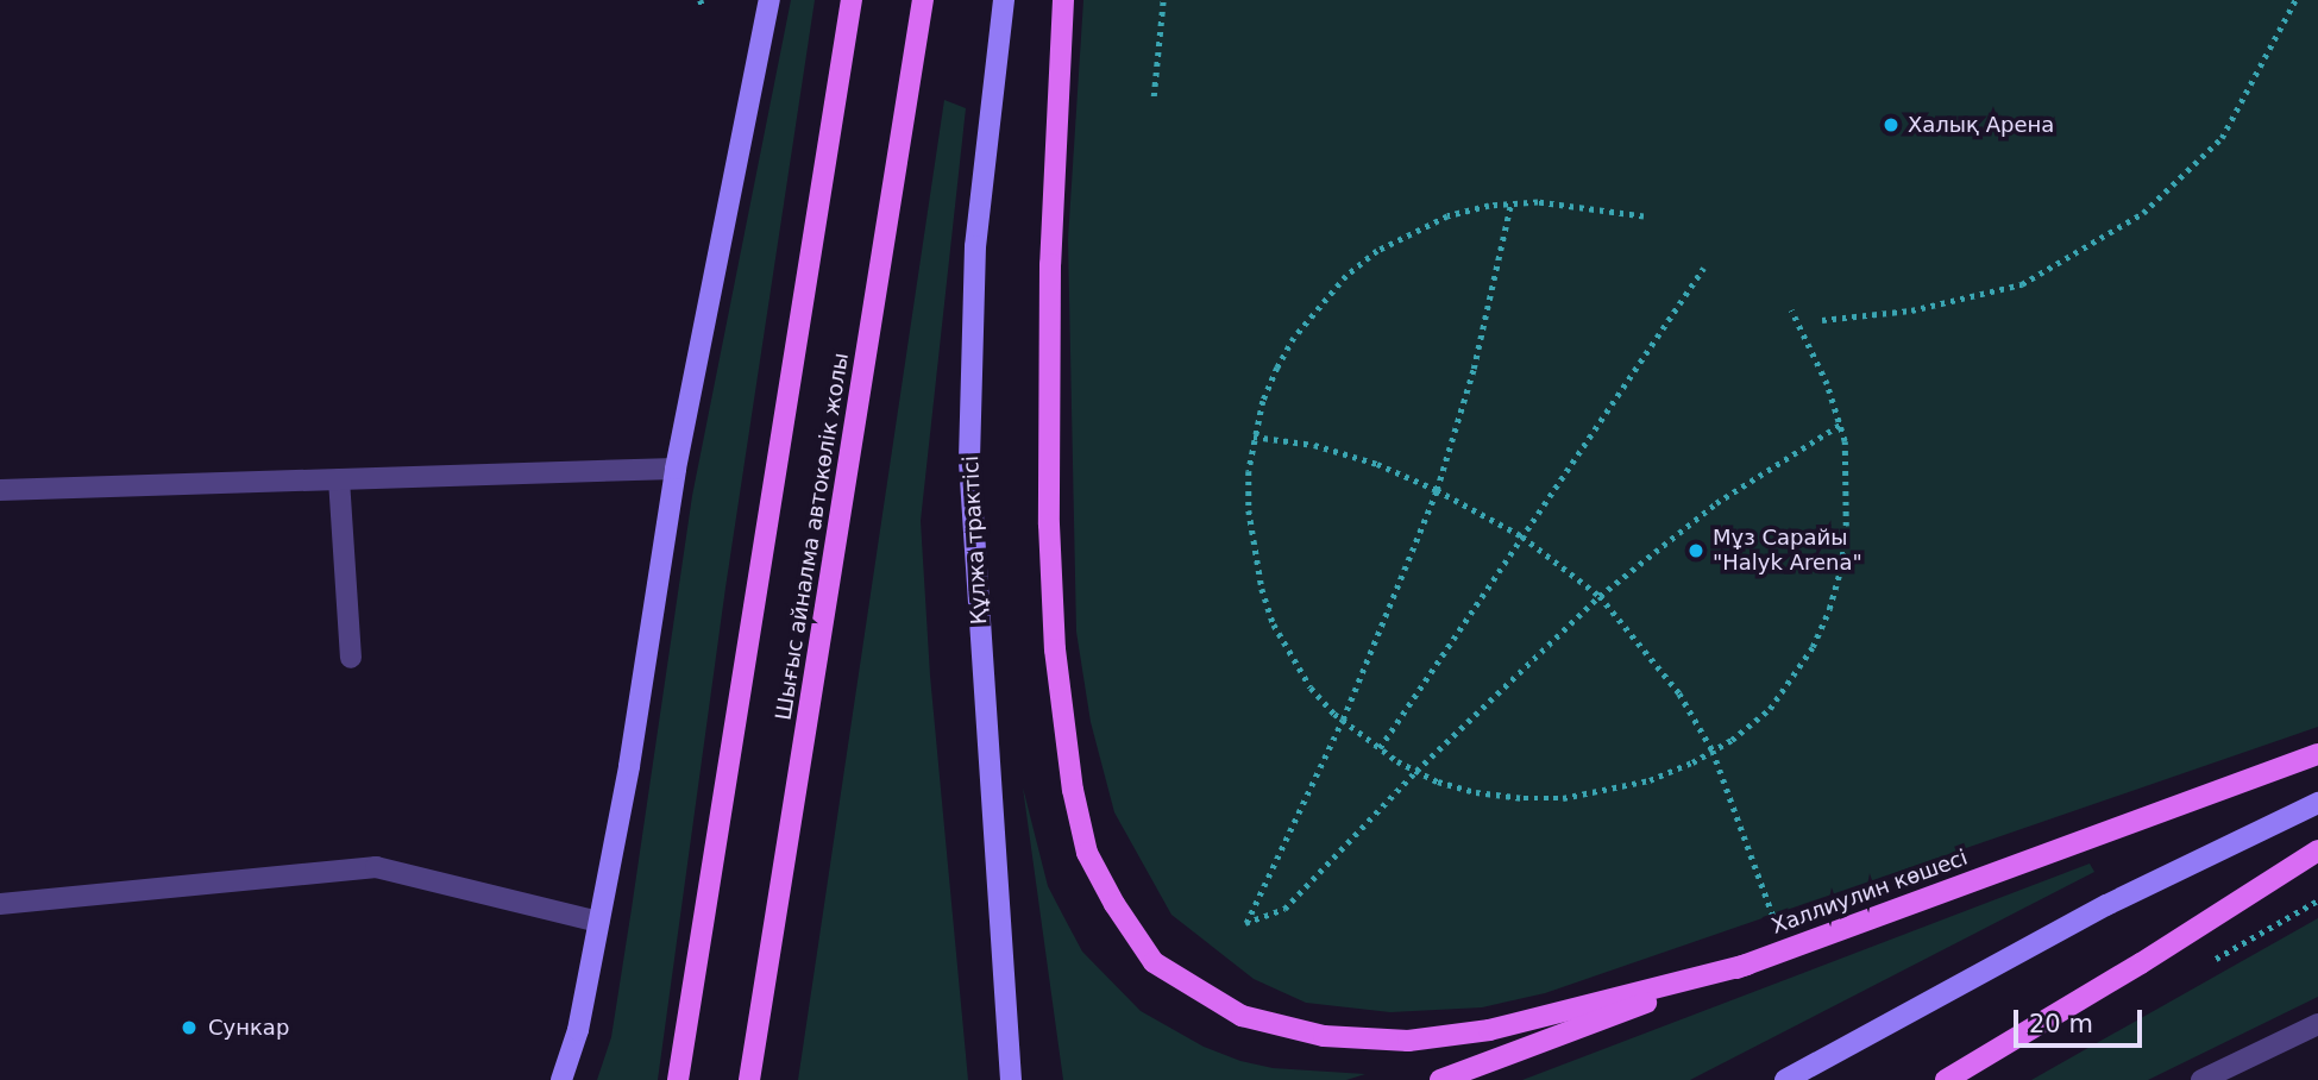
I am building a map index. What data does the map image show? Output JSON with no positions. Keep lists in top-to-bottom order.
{
  "streets": {
    "main road": ["Шығыс айналма автокөлік жолы", "Құлжа трактісі", "Халлиулин көшесі"]
  },
  "places": ["Халық Арена", "Мұз Сарайы \"Halyk Arena\"", "Сункар"],
  "scale_bar": "20 m"
}
